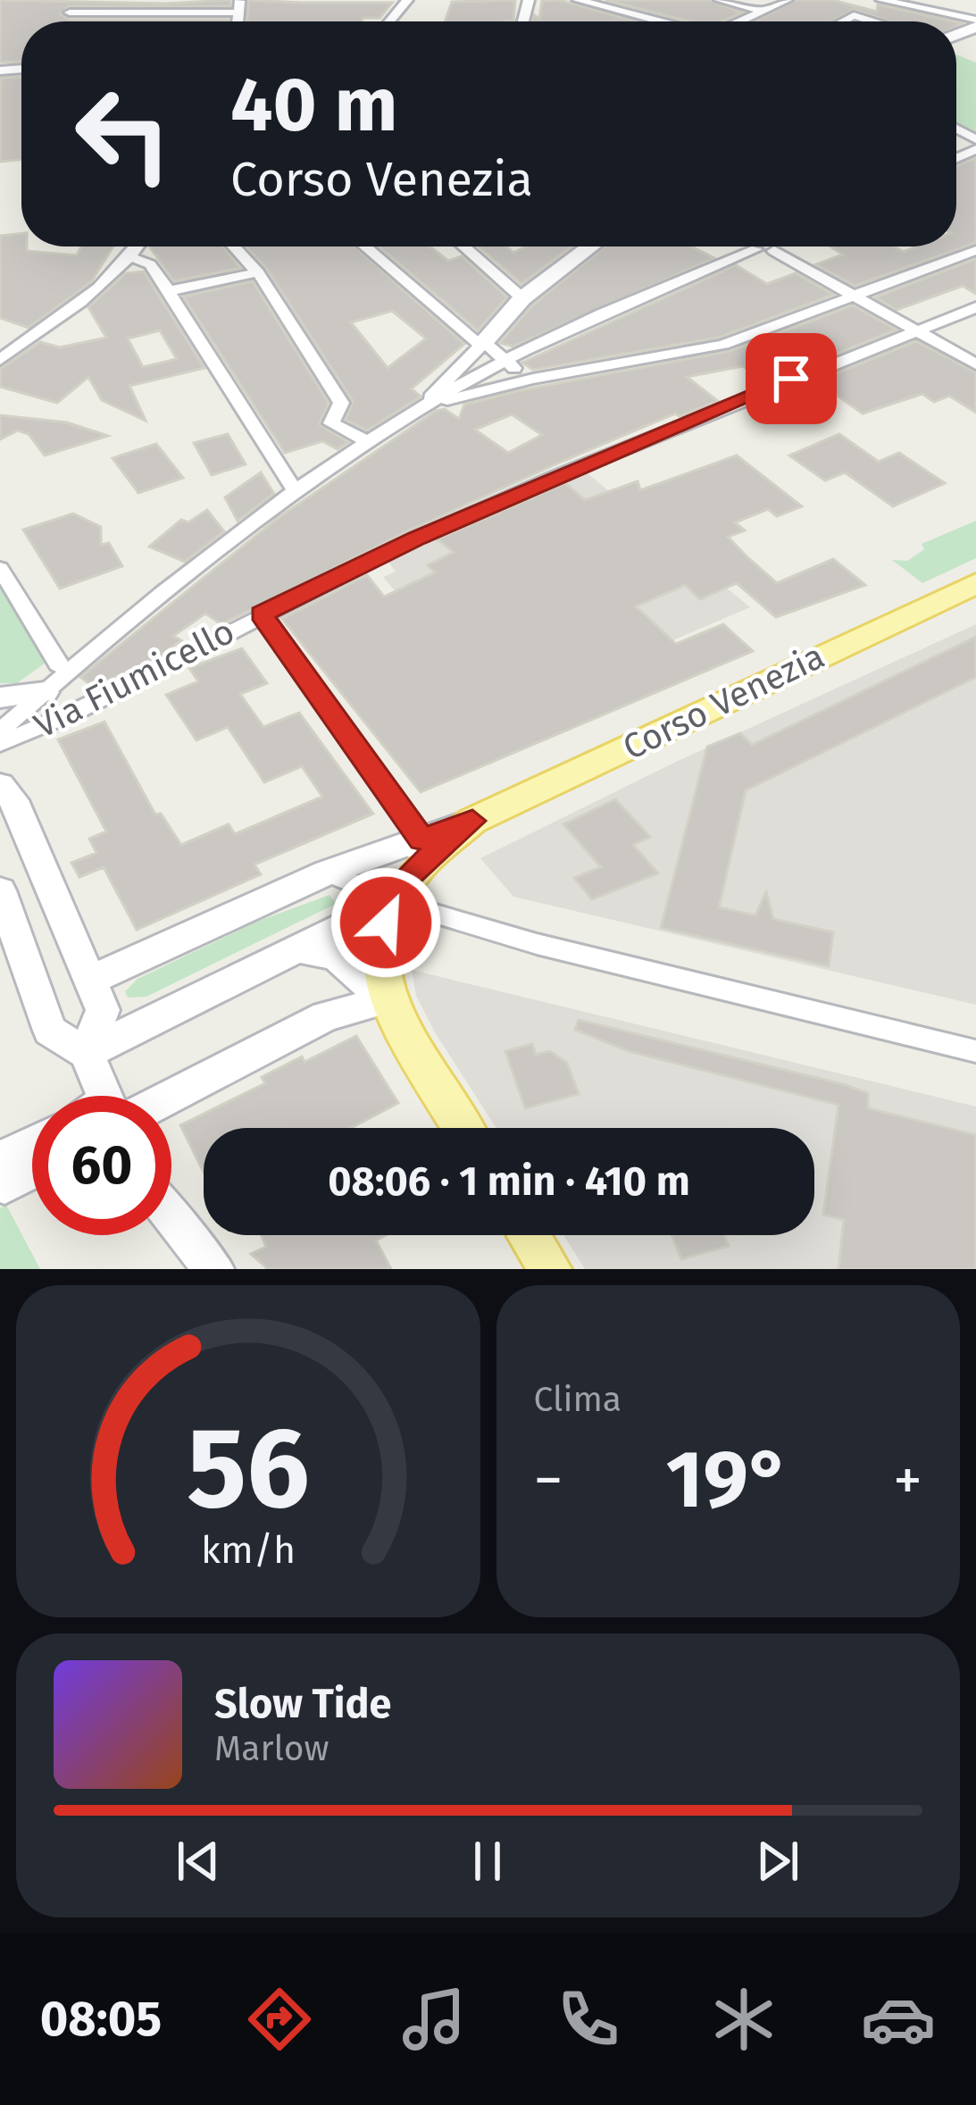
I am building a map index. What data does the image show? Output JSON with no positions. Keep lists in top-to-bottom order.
{
  "streets": {
    "main road": ["Corso Venezia"],
    "street": ["Via Fiumicello"]
  },
  "page": {
    "turn": ["40 m", "Corso Venezia"],
    "limit": "60",
    "trip": "08:06 · 1 min · 410 m",
    "tile": "Clima",
    "heat": ["−", "19°", "+"],
    "song": ["Slow Tide", "Marlow"],
    "tabs": "08:05",
    "gauge": ["56", "km/h"]
  }
}
